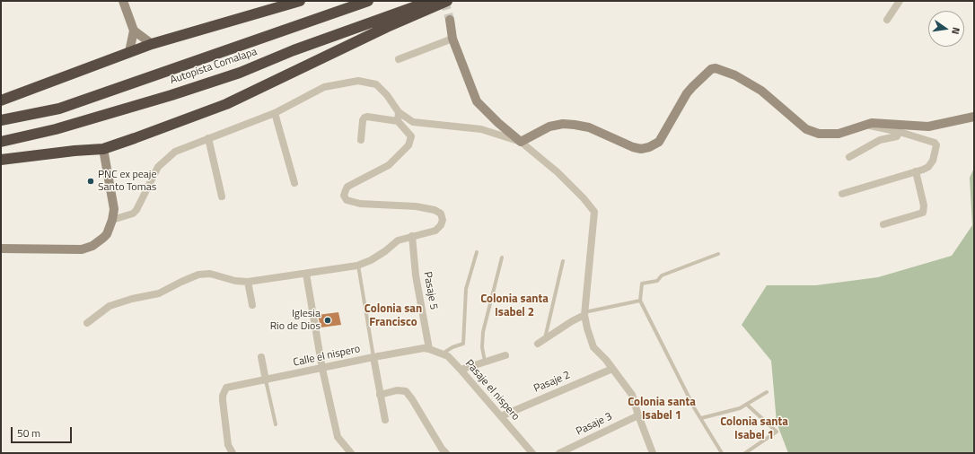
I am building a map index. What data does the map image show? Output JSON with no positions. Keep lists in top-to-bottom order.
{
  "streets": {
    "highway": ["Autopista Comalapa"],
    "street": [
      "Pasaje 5",
      "Calle el nispero",
      "Pasaje 2",
      "Pasaje el nispero",
      "Pasaje 3"
    ]
  },
  "crossings": [
    ["Pasaje 5", "Calle el nispero"],
    ["Pasaje 5", "Pasaje el nispero"],
    ["Calle el nispero", "Pasaje el nispero"],
    ["Pasaje 2", "Pasaje el nispero"]
  ],
  "districts": [
    "Colonia santa Isabel 2",
    "Colonia san Francisco",
    "Colonia santa Isabel 1",
    "Colonia santa Isabel 1"
  ],
  "places": ["PNC ex peaje Santo Tomas", "Iglesia Rio de Dios"],
  "scale_bar": "50 m",
  "north": "right"
}
